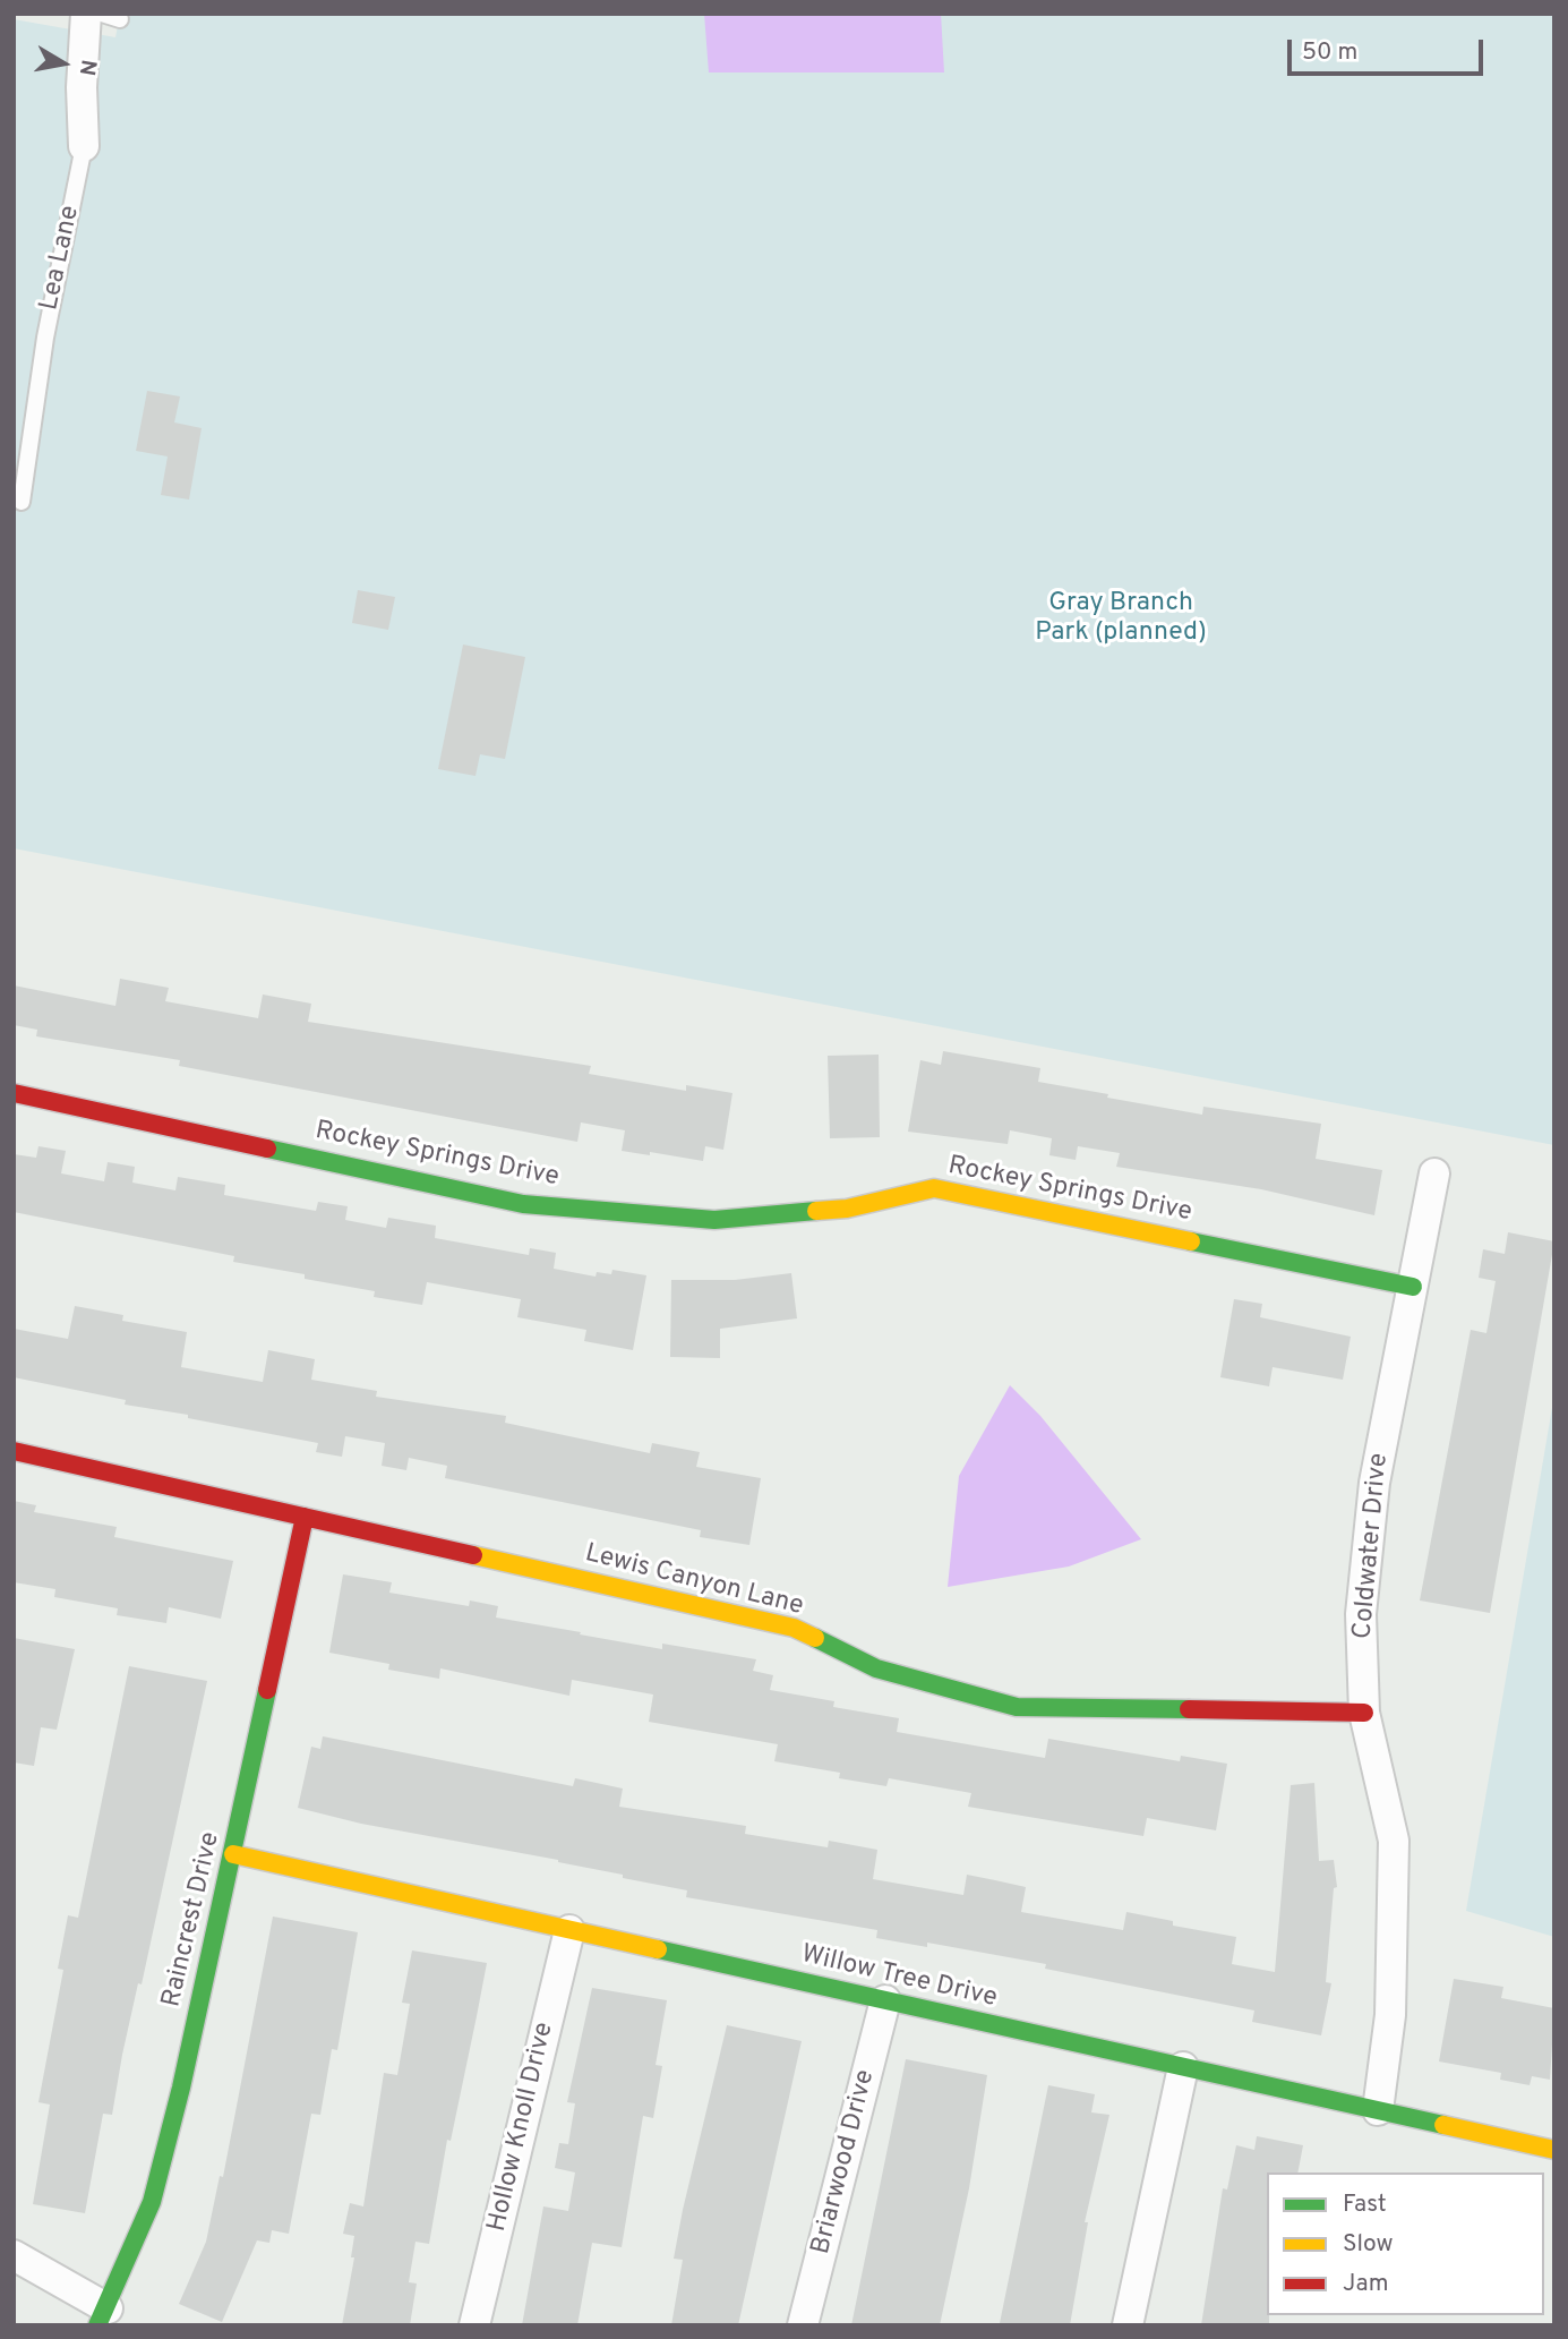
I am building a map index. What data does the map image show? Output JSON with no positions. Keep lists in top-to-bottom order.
{
  "streets": {
    "street": [
      "Lea Lane",
      "Rockey Springs Drive",
      "Coldwater Drive",
      "Lewis Canyon Lane",
      "Raincrest Drive",
      "Willow Tree Drive",
      "Hollow Knoll Drive",
      "Briarwood Drive"
    ]
  },
  "crossings": [
    ["Rockey Springs Drive", "Coldwater Drive"],
    ["Coldwater Drive", "Lewis Canyon Lane"],
    ["Coldwater Drive", "Willow Tree Drive"],
    ["Lewis Canyon Lane", "Raincrest Drive"],
    ["Raincrest Drive", "Willow Tree Drive"],
    ["Willow Tree Drive", "Hollow Knoll Drive"],
    ["Willow Tree Drive", "Briarwood Drive"]
  ],
  "parks": ["Gray Branch Park (planned)"],
  "legend": ["Fast", "Slow", "Jam"],
  "scale_bar": "50 m",
  "north": "right"
}
